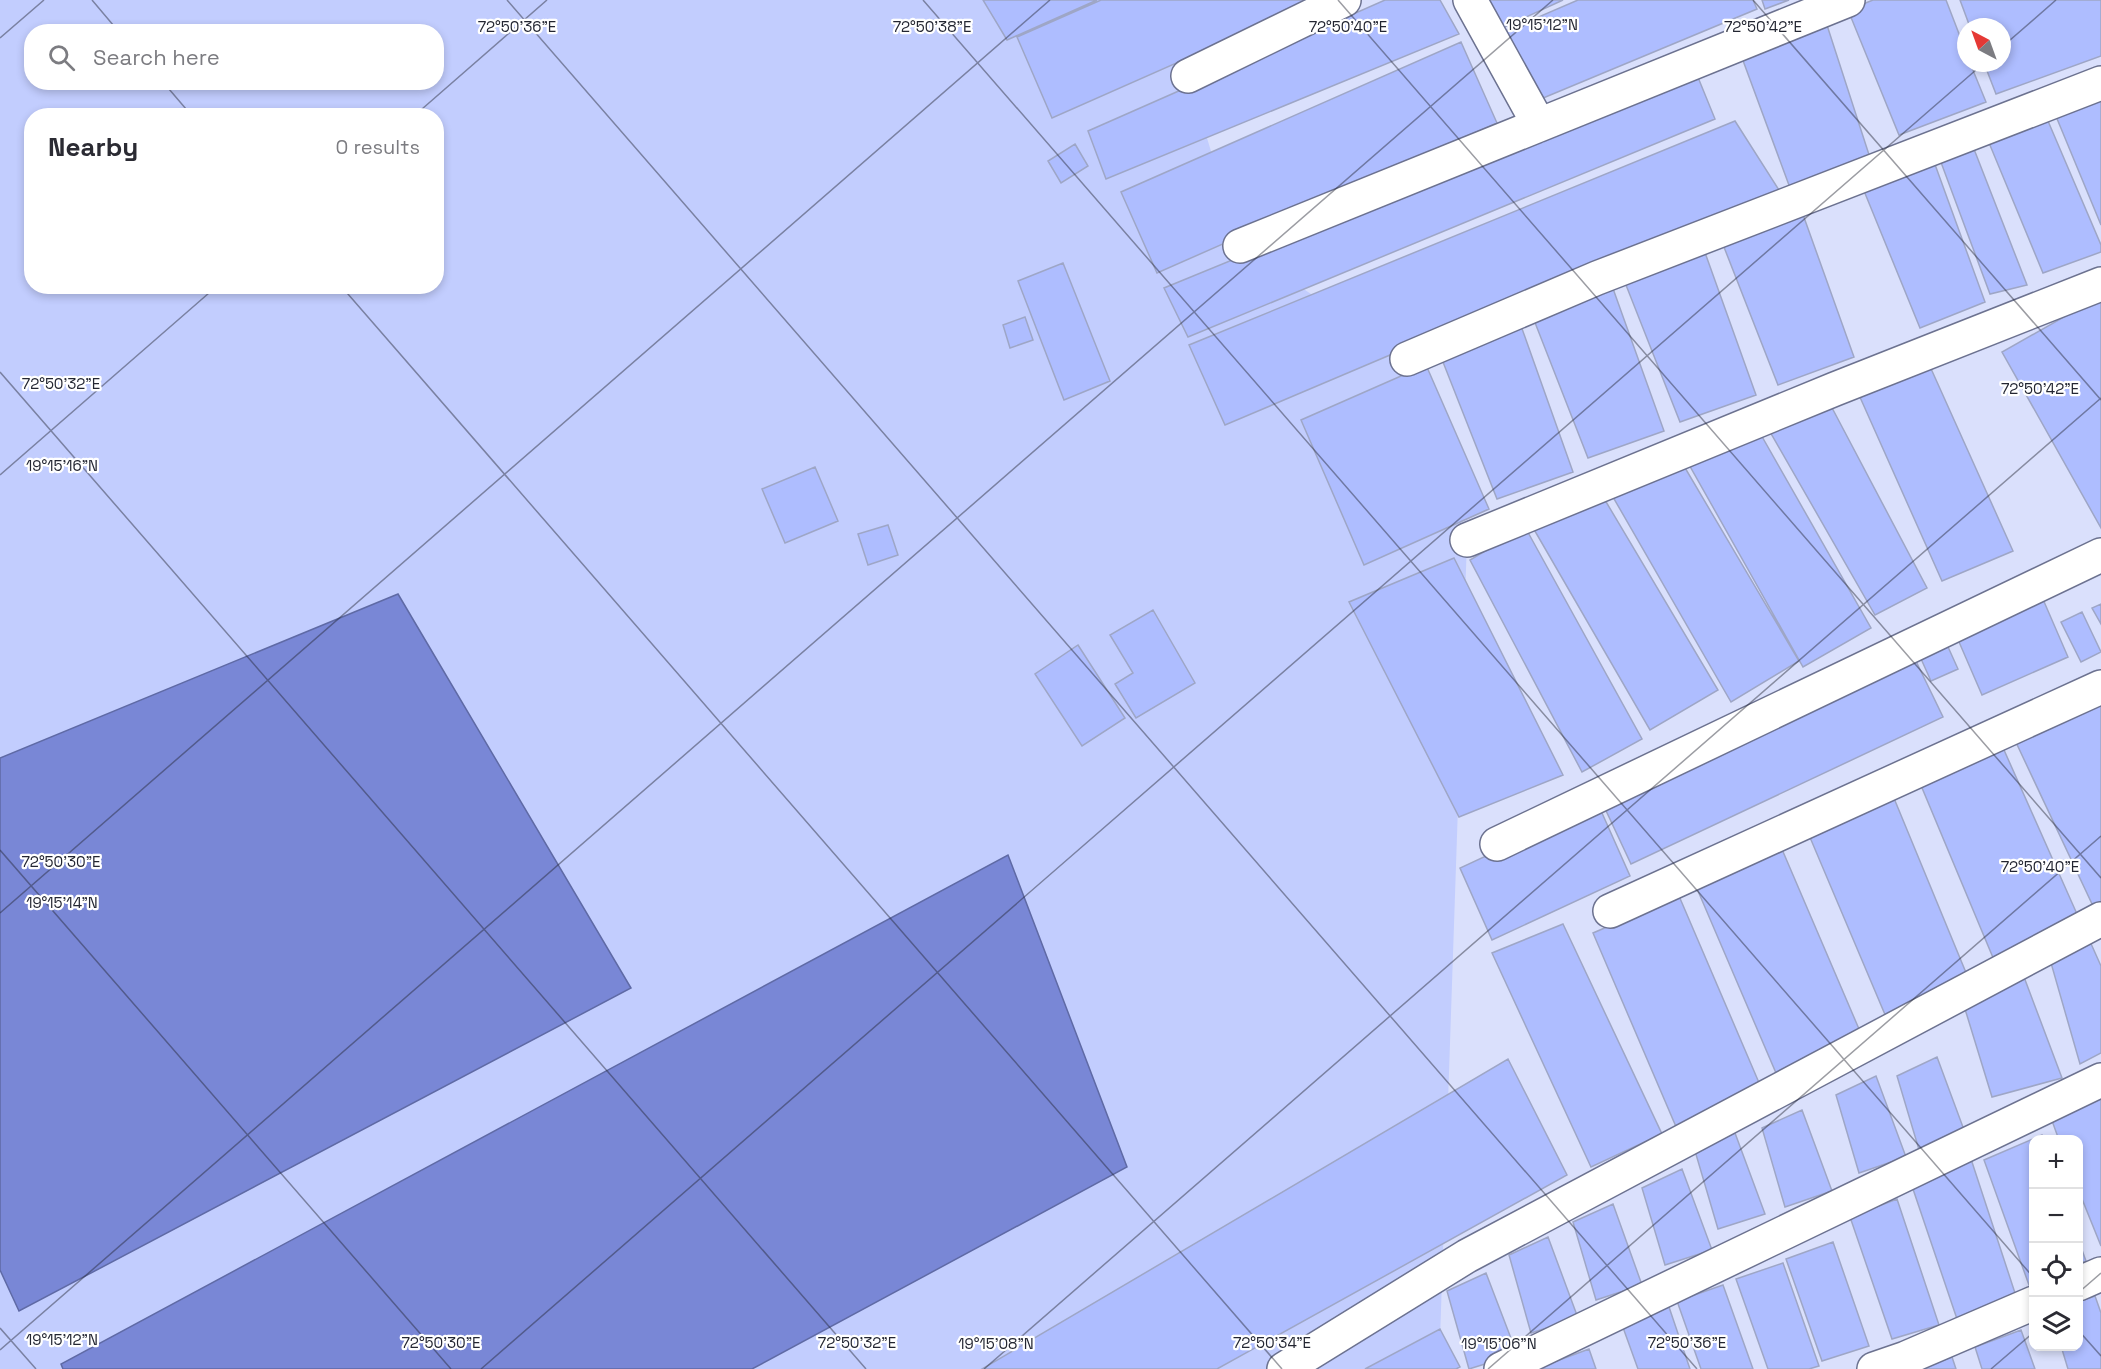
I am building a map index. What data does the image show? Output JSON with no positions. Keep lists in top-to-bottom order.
{
  "north": "top left",
  "page": {
    "search": "Search here",
    "heading": ["Nearby", "0 results"],
    "map_buttons": ["+", "−"]
  },
  "coordinates": [
    "19°15'12\"N",
    "72°50'38\"E",
    "72°50'36\"E",
    "72°50'40\"E",
    "72°50'42\"E",
    "72°50'32\"E",
    "19°15'16\"N",
    "72°50'30\"E",
    "19°15'14\"N",
    "72°50'34\"E",
    "19°15'08\"N",
    "19°15'06\"N"
  ]
}
